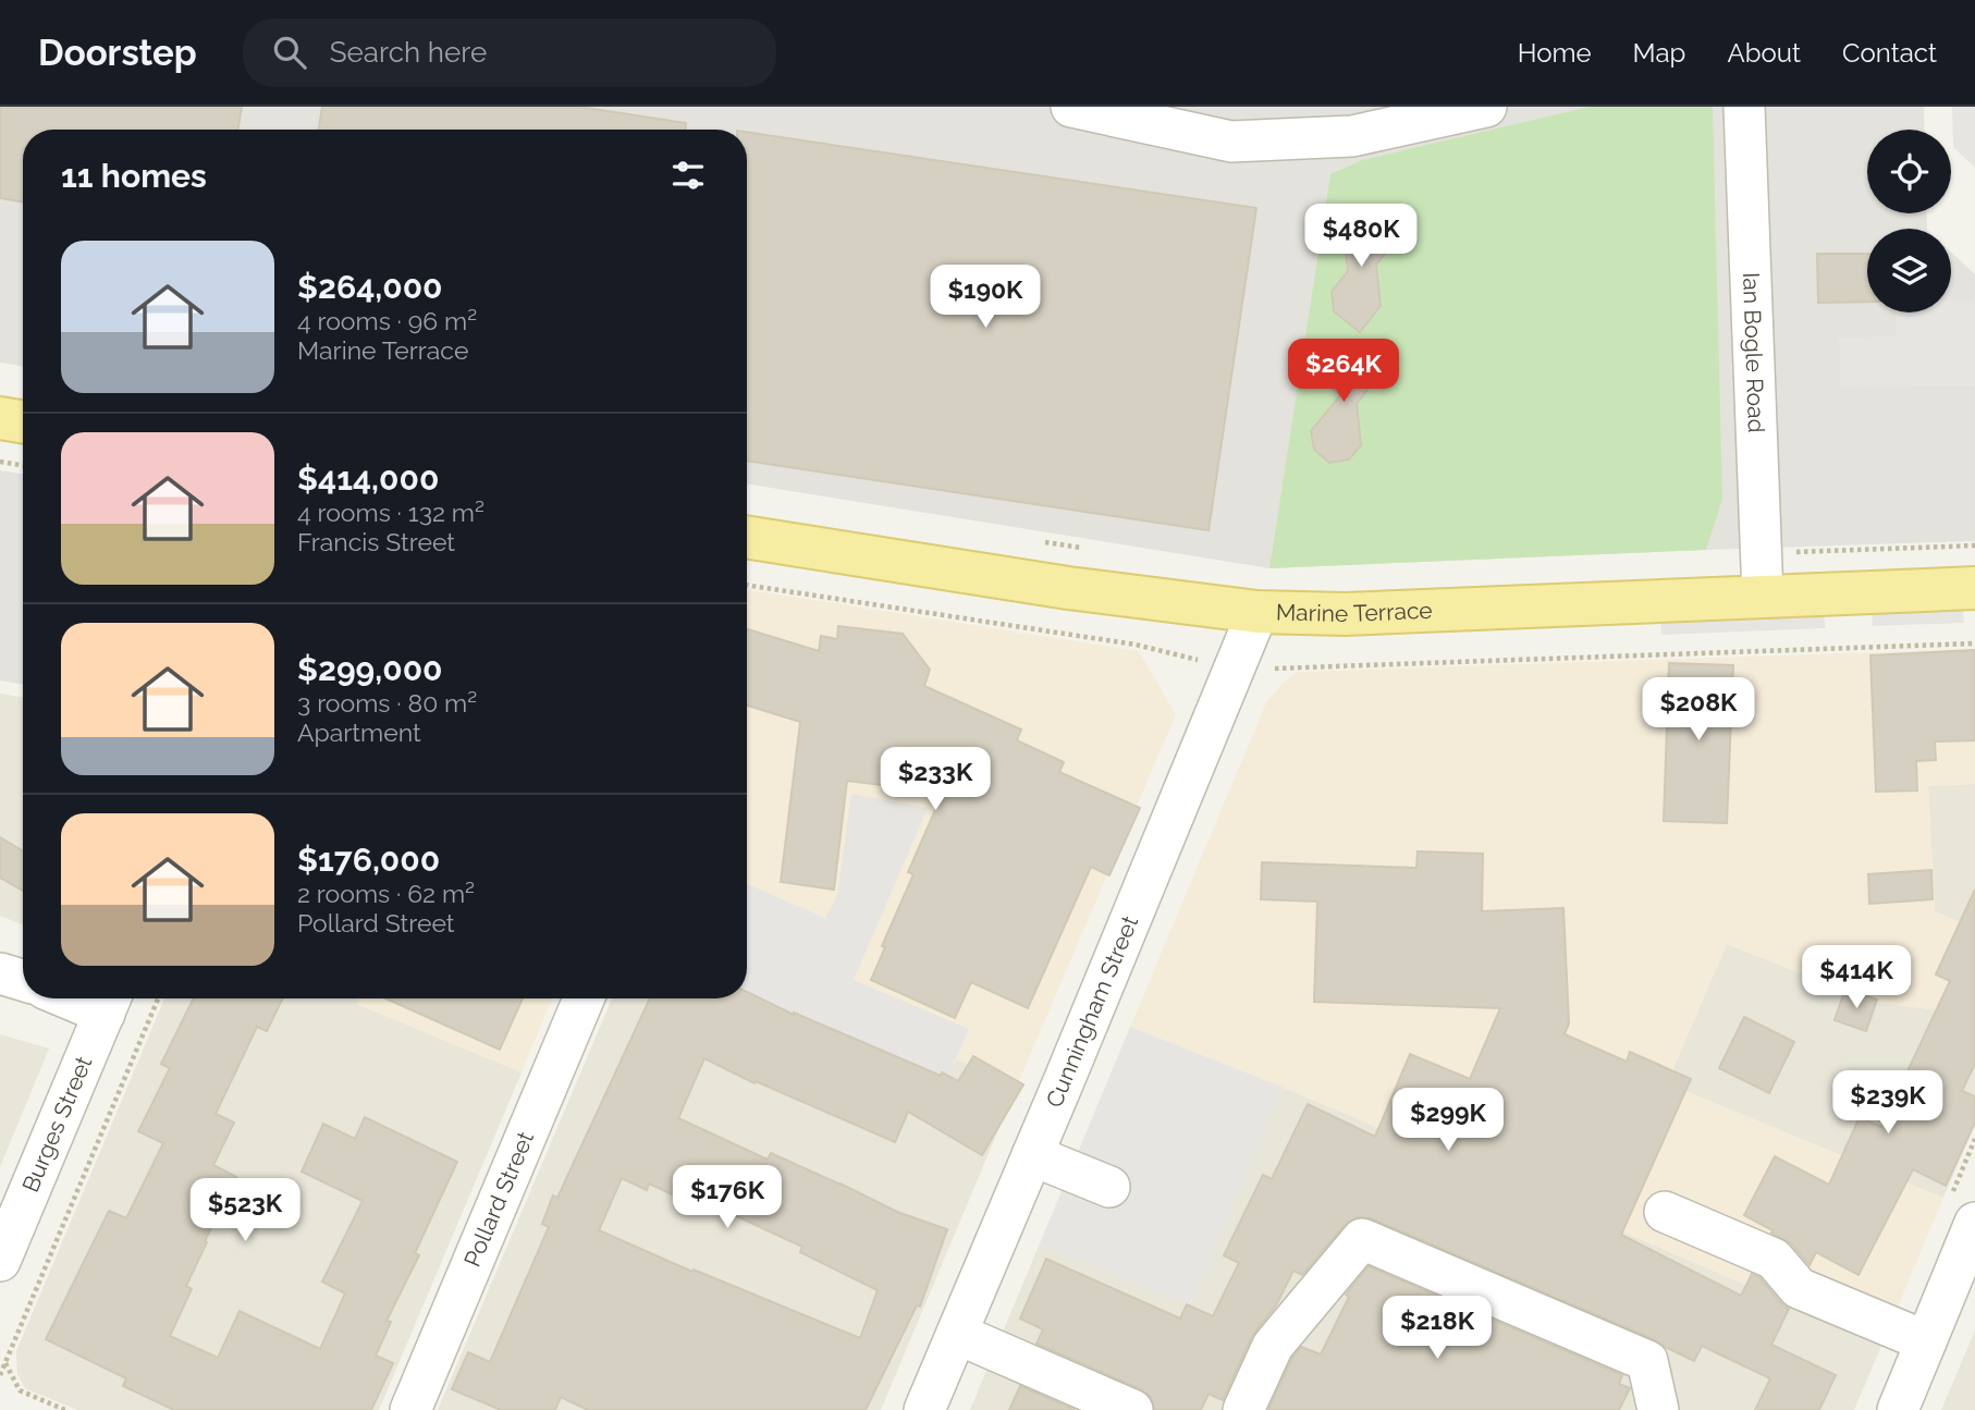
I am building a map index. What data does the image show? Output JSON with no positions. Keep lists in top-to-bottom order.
{
  "streets": {
    "main road": ["Marine Terrace"],
    "street": [
      "Ian Bogle Road",
      "Cunningham Street",
      "Burges Street",
      "Pollard Street"
    ]
  },
  "crossings": [
    ["Ian Bogle Road", "Marine Terrace"],
    ["Marine Terrace", "Cunningham Street"]
  ],
  "page": {
    "header": "Doorstep",
    "search": "Search here",
    "nav": [
      "Home",
      "Map",
      "About",
      "Contact"
    ],
    "heading": "11 homes",
    "price": [
      "$480K",
      "$190K",
      "$264K",
      "$208K",
      "$233K",
      "$414K",
      "$239K",
      "$299K",
      "$176K",
      "$523K",
      "$218K"
    ],
    "list": [
      {
        "name": "$264,000",
        "note": "4 rooms · 96 m² · Marine Terrace"
      },
      {
        "name": "$414,000",
        "note": "4 rooms · 132 m² · Francis Street"
      },
      {
        "name": "$299,000",
        "note": "3 rooms · 80 m² · Apartment"
      },
      {
        "name": "$176,000",
        "note": "2 rooms · 62 m² · Pollard Street"
      }
    ]
  }
}
